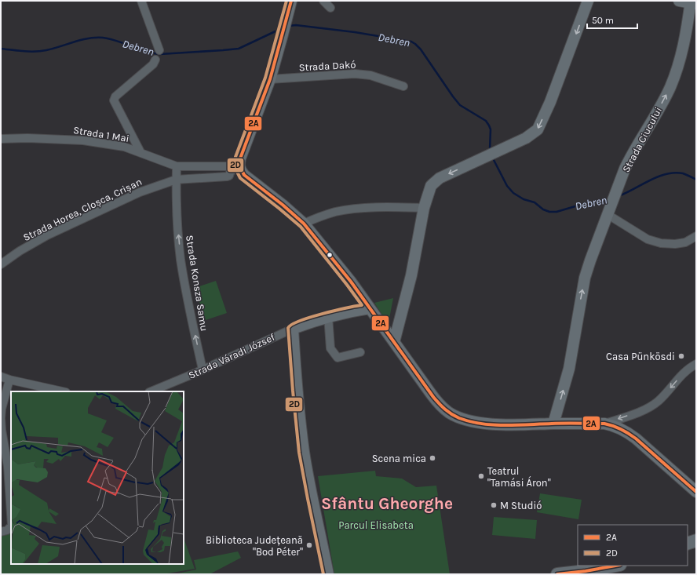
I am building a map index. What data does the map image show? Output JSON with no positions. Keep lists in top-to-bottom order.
{
  "streets": {
    "main road": ["Strada Ciucului", "Strada Váradi József"],
    "street": [
      "Strada Dakó",
      "Strada 1 Mai",
      "Strada Horea, Cloșca, Crișan",
      "Strada Konsza Samu"
    ]
  },
  "crossings": [
    ["Strada 1 Mai", "Strada Horea, Cloșca, Crișan"],
    ["Strada 1 Mai", "Strada Konsza Samu"],
    ["Strada Horea, Cloșca, Crișan", "Strada Konsza Samu"],
    ["Strada Konsza Samu", "Strada Váradi József"]
  ],
  "one_way": ["Strada Ciucului", "Strada Konsza Samu"],
  "districts": ["Sfântu Gheorghe"],
  "water": ["Debren"],
  "parks": ["Parcul Elisabeta"],
  "places": [
    "Casa Pünkösdi",
    "Scena mica",
    "Teatrul \"Tamási Áron\"",
    "M Studió",
    "Biblioteca Județeană \"Bod Péter\""
  ],
  "lines": ["transit line 2A", "transit line 2D"],
  "legend": ["2A", "2D"],
  "scale_bar": "50 m"
}
